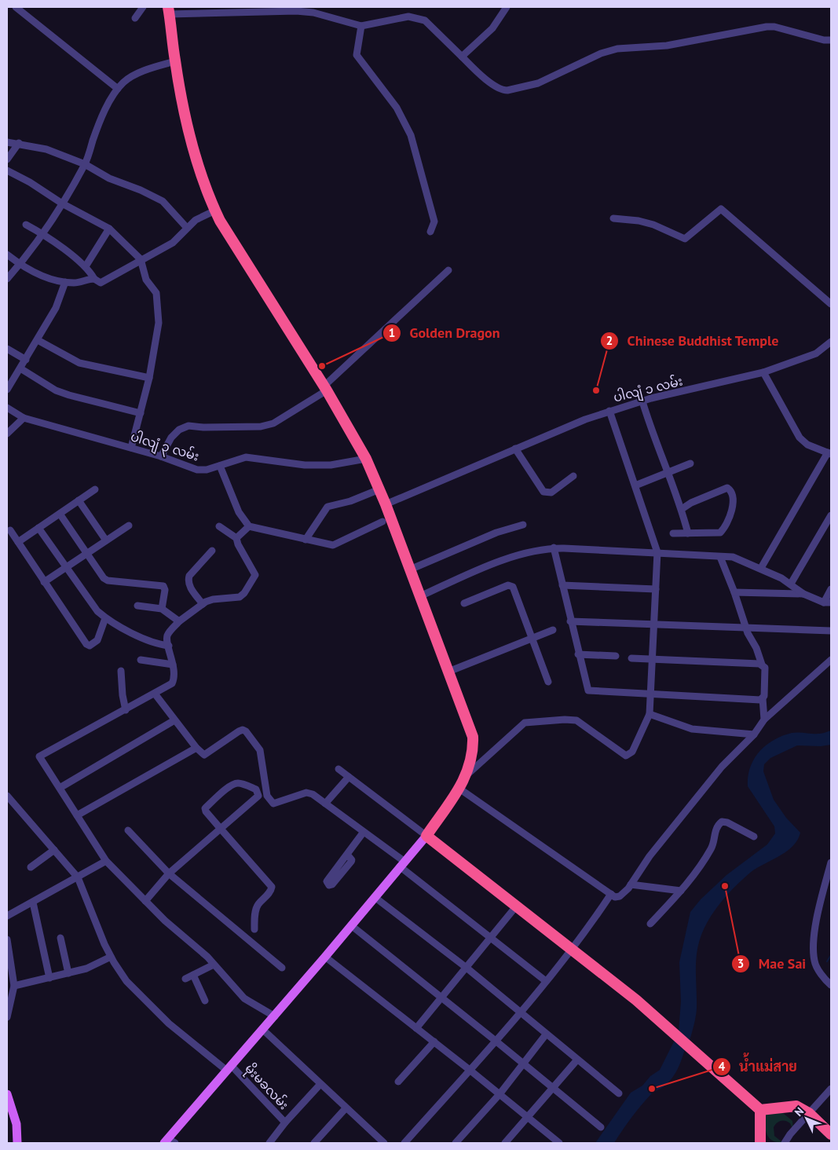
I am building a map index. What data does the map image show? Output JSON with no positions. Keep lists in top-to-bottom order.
{
  "streets": {
    "street": ["ပါလျံ ၁ လမ်း", "ပါလျံ ၃ လမ်း", "မိုးမခလမ်း"]
  },
  "places": [
    "Golden Dragon",
    "Chinese Buddhist Temple",
    "Mae Sai",
    "น้ำแม่สาย"
  ],
  "north": "top left"
}
